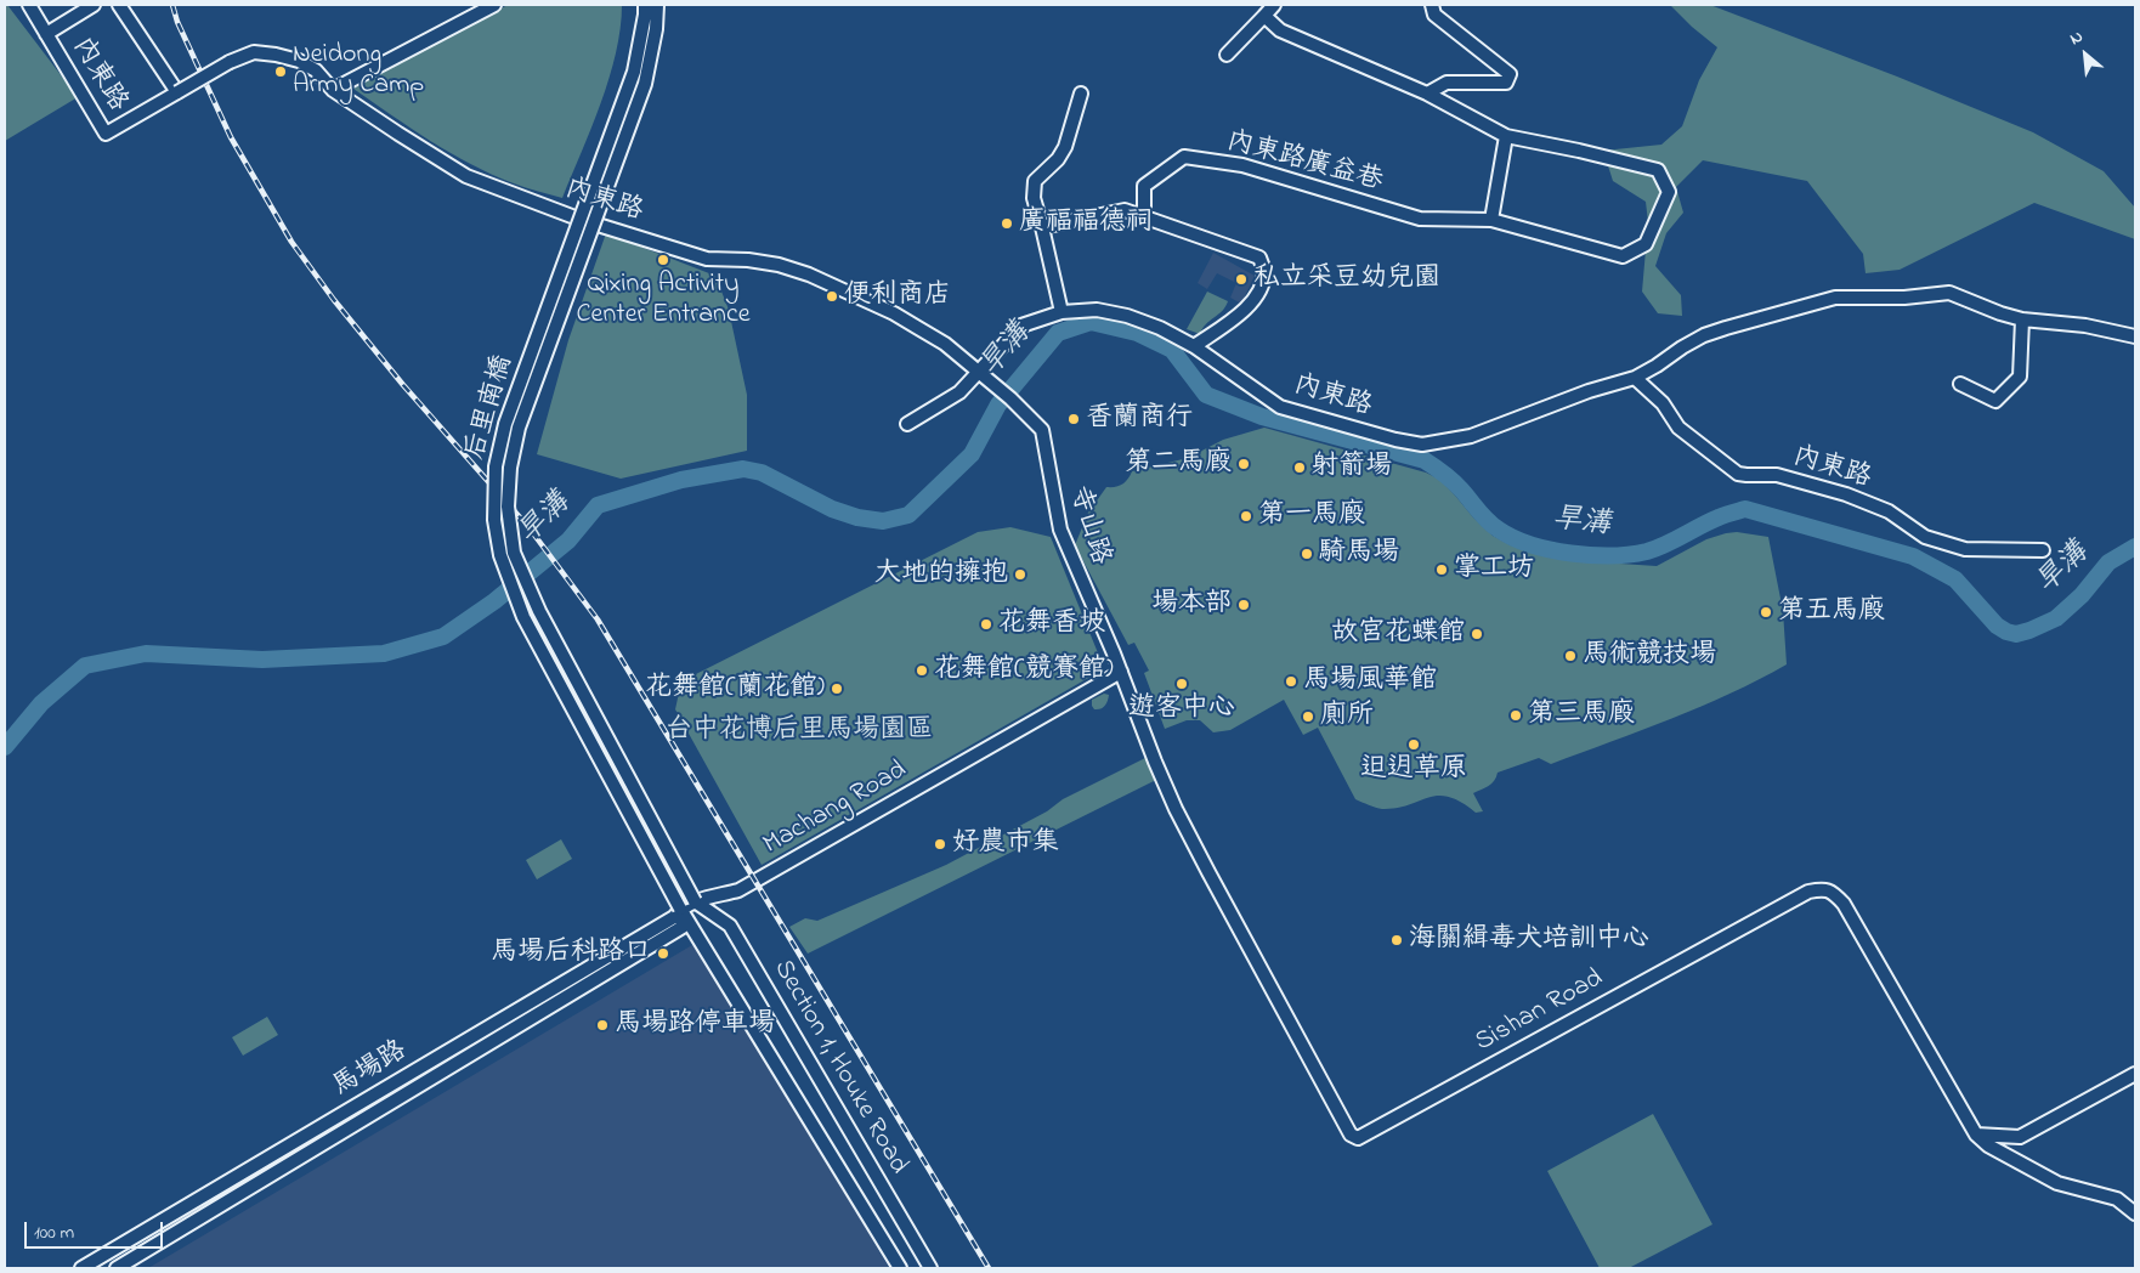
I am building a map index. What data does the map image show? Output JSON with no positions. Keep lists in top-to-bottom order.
{
  "streets": {
    "street": [
      "內東路",
      "內東路廣益巷",
      "后里南橋",
      "寺山路",
      "Machang Road",
      "Sishan Road",
      "Section 1, Houke Road",
      "馬場路"
    ]
  },
  "crossings": [
    ["內東路", "寺山路"],
    ["后里南橋", "Machang Road"],
    ["后里南橋", "Section 1, Houke Road"],
    ["后里南橋", "馬場路"],
    ["寺山路", "Machang Road"],
    ["寺山路", "Sishan Road"],
    ["Machang Road", "Sishan Road"],
    ["Machang Road", "Section 1, Houke Road"],
    ["Machang Road", "馬場路"],
    ["Section 1, Houke Road", "馬場路"]
  ],
  "water": ["旱溝"],
  "parks": ["台中花博后里馬場園區"],
  "places": [
    "Neidong Army Camp",
    "廣福福德祠",
    "Qixing Activity Center Entrance",
    "私立采豆幼兒園",
    "便利商店",
    "香蘭商行",
    "第二馬廄",
    "射箭場",
    "第一馬廄",
    "騎馬場",
    "掌工坊",
    "大地的擁抱",
    "場本部",
    "第五馬廄",
    "花舞香坡",
    "故宮花蝶館",
    "馬術競技場",
    "花舞館(競賽館)",
    "馬場風華館",
    "遊客中心",
    "花舞館(蘭花館)",
    "第三馬廄",
    "廁所",
    "𨑨迌草原",
    "好農市集",
    "海關緝毒犬培訓中心",
    "馬場后科路口",
    "馬場路停車場"
  ],
  "scale_bar": "100 m",
  "north": "top left"
}
